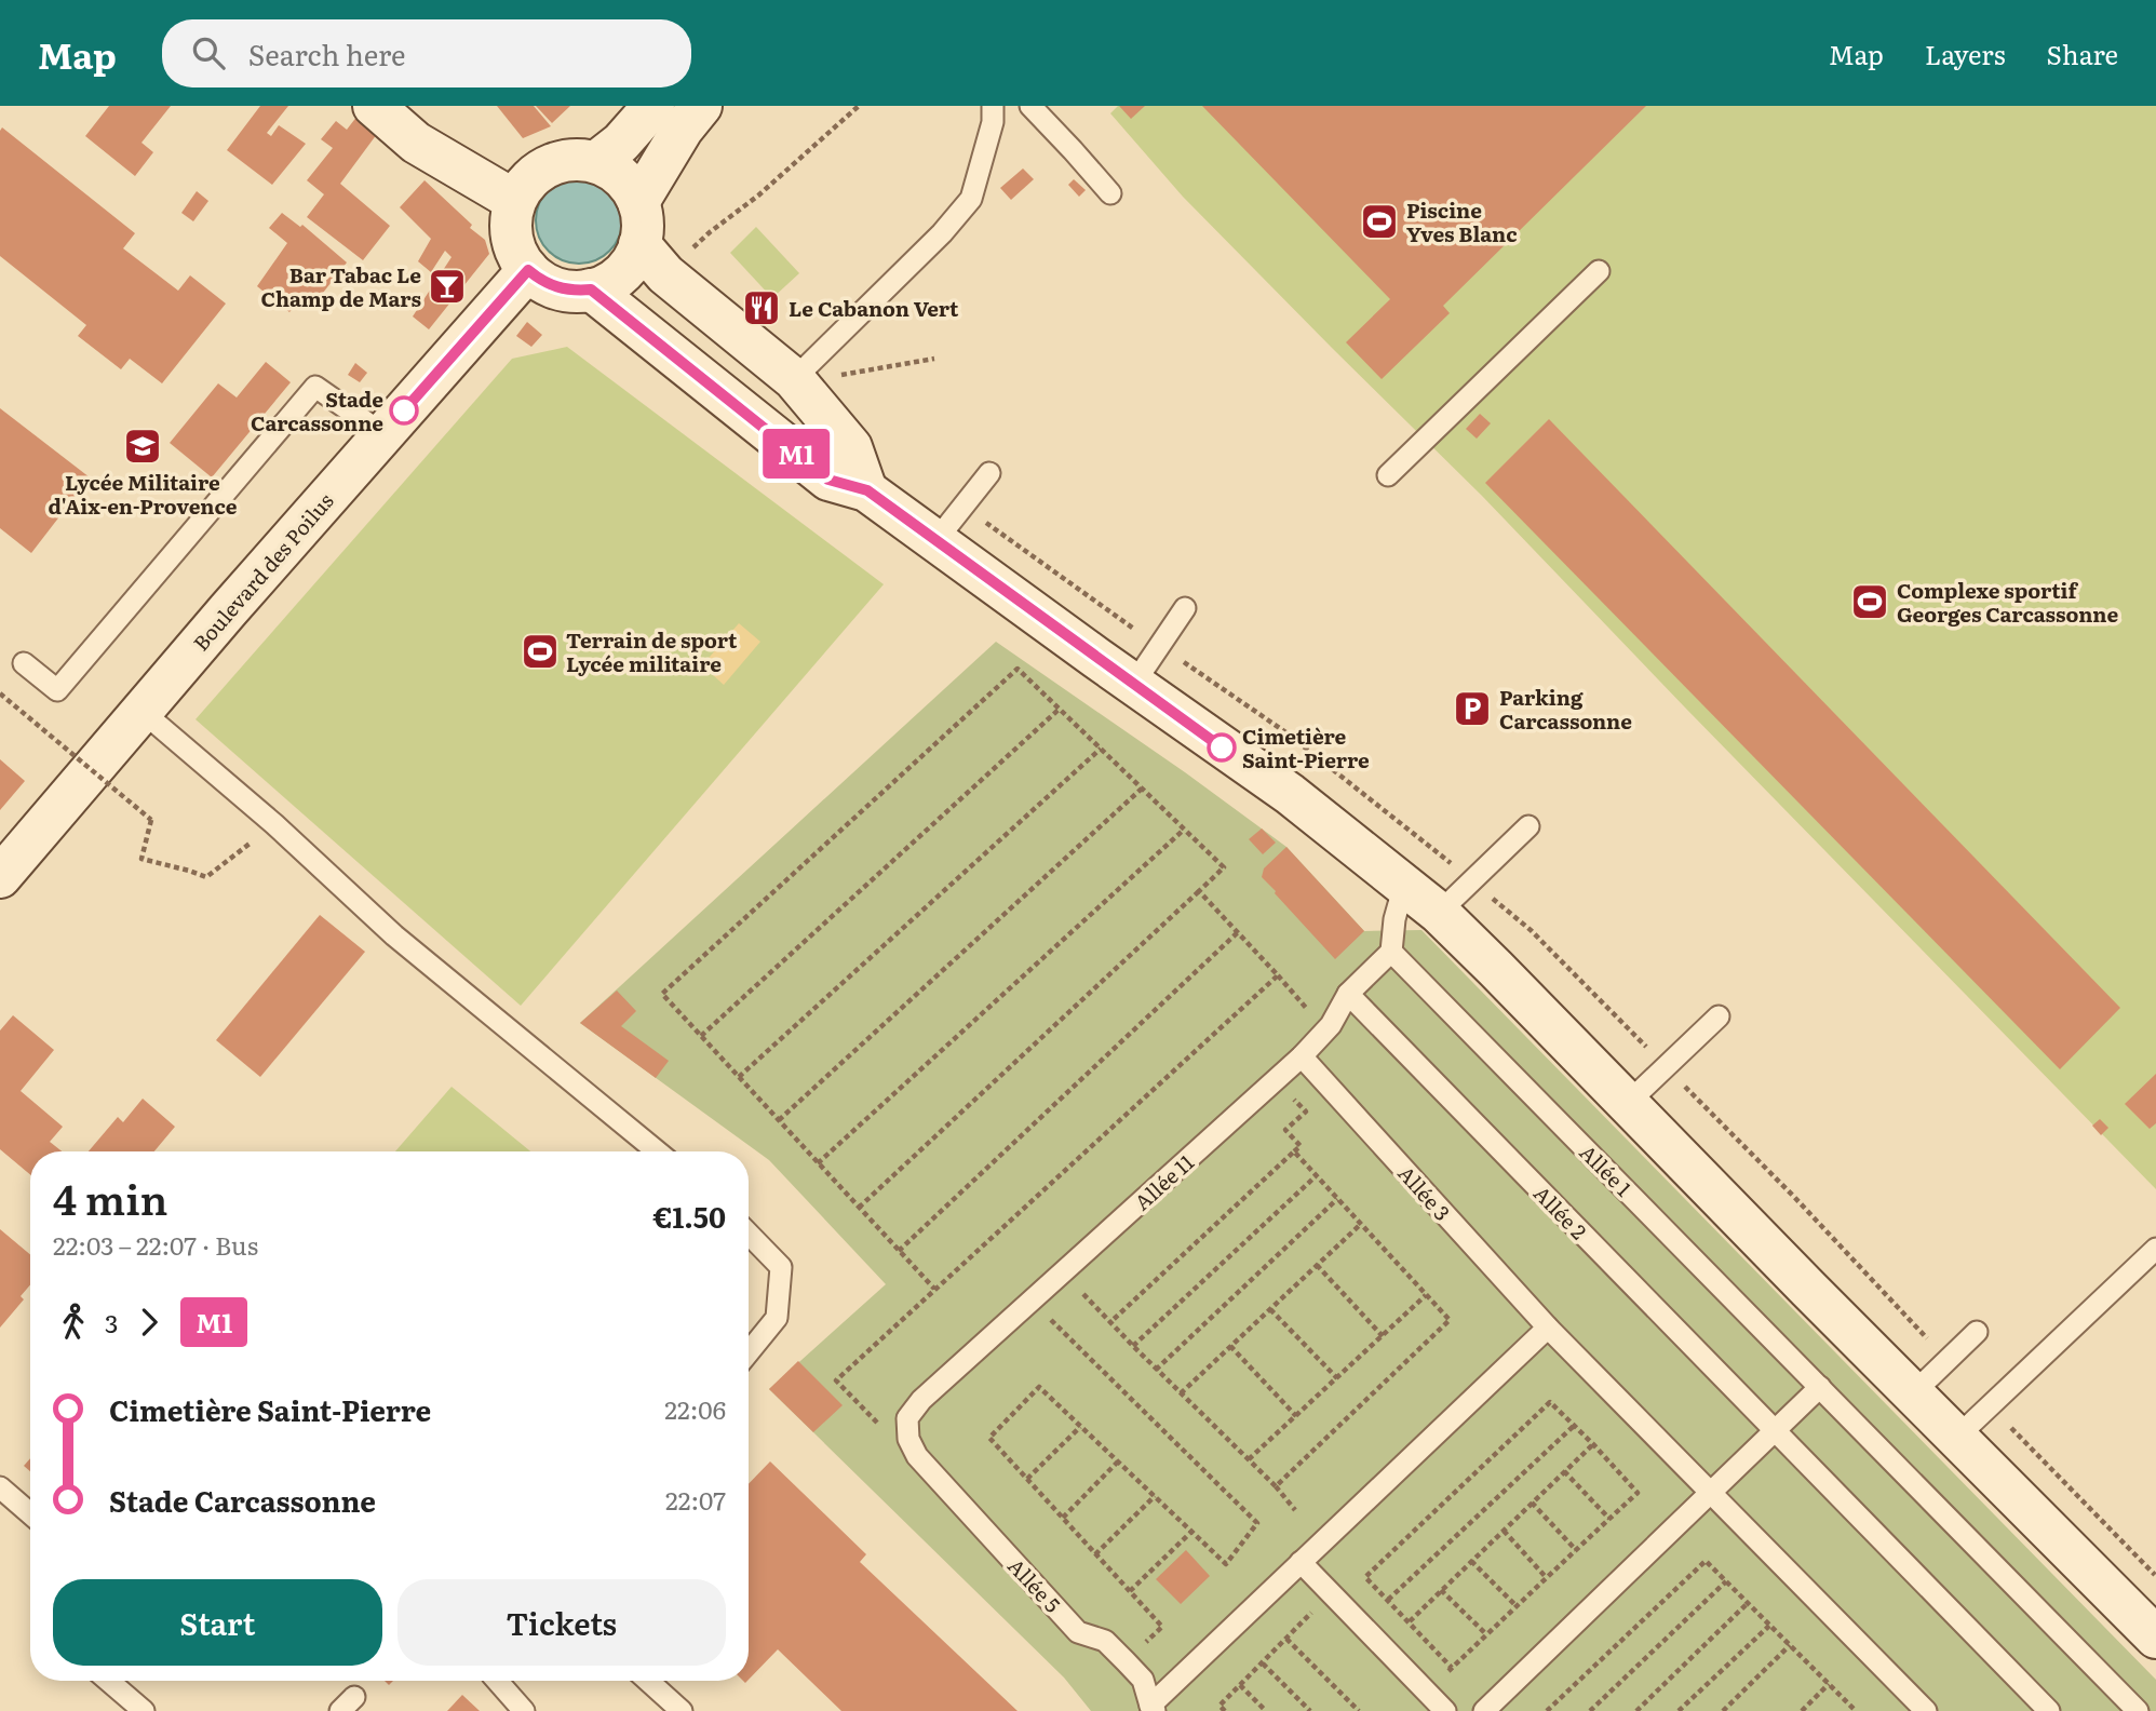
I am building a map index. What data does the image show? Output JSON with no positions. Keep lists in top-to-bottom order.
{
  "streets": {
    "main road": ["Boulevard des Poilus"],
    "lane": [
      "Allée 1",
      "Allée 11",
      "Allée 3",
      "Allée 2",
      "Allée 5"
    ]
  },
  "crossings": [
    ["Allée 1", "Allée 11"],
    ["Allée 11", "Allée 3"],
    ["Allée 11", "Allée 2"],
    ["Allée 11", "Allée 5"]
  ],
  "places": {
    "sports": ["Piscine Yves Blanc", "Complexe sportif Georges Carcassonne", "Terrain de sport Lycée militaire"],
    "bar": ["Bar Tabac Le Champ de Mars"],
    "restaurant": ["Le Cabanon Vert"],
    "other": ["Stade Carcassonne", "Cimetière Saint-Pierre"],
    "school or university": ["Lycée Militaire d'Aix-en-Provence"],
    "parking": ["Parking Carcassonne"]
  },
  "lines": ["bus line M1"],
  "page": {
    "header": "Map",
    "search": "Search here",
    "nav": ["Map", "Layers", "Share"],
    "on_map": "M1",
    "heading": ["4 min", "22:03 – 22:07 · Bus", "€1.50"],
    "legs": ["3", "M1"],
    "list": [
      {
        "name": "Cimetière Saint-Pierre",
        "value": "22:06"
      },
      {
        "name": "Stade Carcassonne",
        "value": "22:07"
      }
    ],
    "buttons": ["Start", "Tickets"]
  }
}
